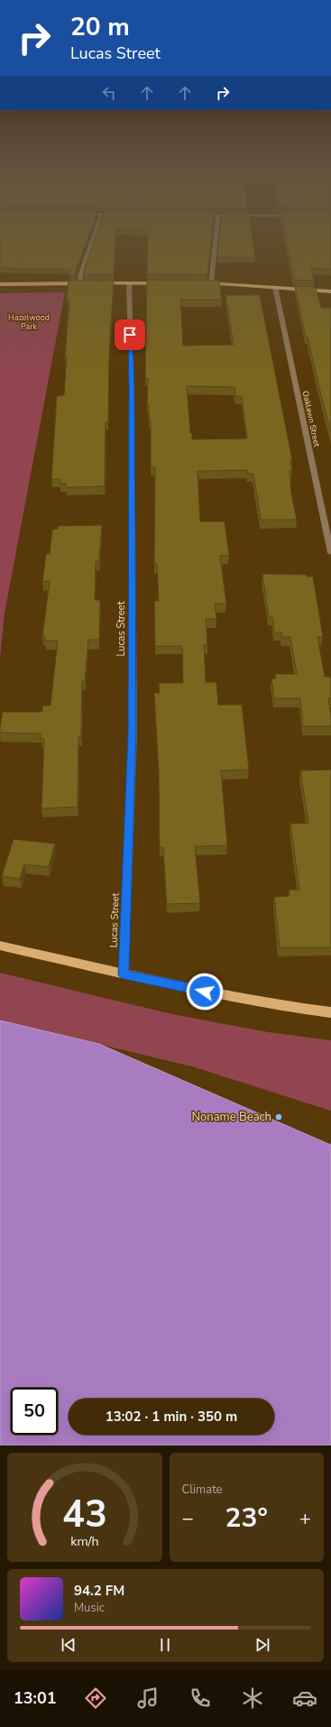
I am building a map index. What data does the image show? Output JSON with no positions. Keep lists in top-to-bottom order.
{
  "streets": {
    "street": ["Oaklawn Street", "Lucas Street"]
  },
  "parks": ["Hazelwood Park"],
  "places": ["Noname Beach"],
  "page": {
    "turn": ["20 m", "Lucas Street"],
    "limit": "50",
    "trip": "13:02 · 1 min · 350 m",
    "tile": "Climate",
    "heat": ["−", "23°", "+"],
    "song": ["94.2 FM", "Music"],
    "tabs": "13:01",
    "gauge": ["43", "km/h"]
  }
}
